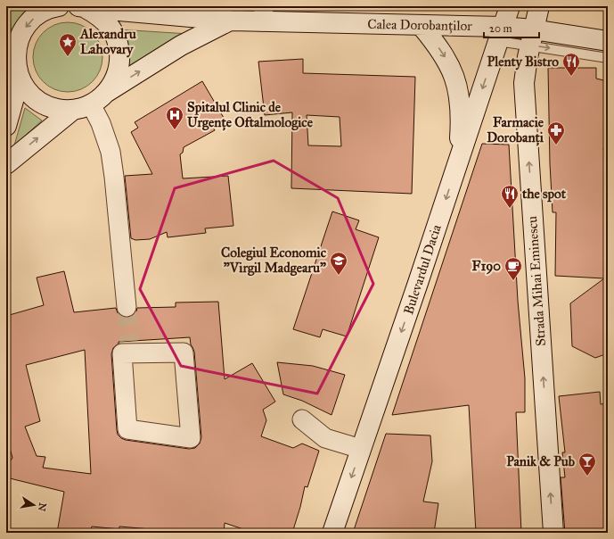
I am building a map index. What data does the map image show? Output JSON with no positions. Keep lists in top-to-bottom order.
{
  "streets": {
    "main road": ["Calea Dorobanților", "Bulevardul Dacia", "Strada Mihai Eminescu"]
  },
  "crossings": [
    ["Calea Dorobanților", "Bulevardul Dacia"],
    ["Calea Dorobanților", "Strada Mihai Eminescu"]
  ],
  "one_way": ["Bulevardul Dacia", "Strada Mihai Eminescu"],
  "places": {
    "place": ["Alexandru Lahovary"],
    "restaurant": ["Plenty Bistro", "the spot"],
    "hospital": ["Spitalul Clinic de Urgențe Oftalmologice"],
    "pharmacy": ["Farmacie Dorobanți"],
    "school or university": ["Colegiul Economic \"Virgil Madgearu\""],
    "cafe": ["F190"],
    "bar": ["Panik & Pub"]
  },
  "scale_bar": "20 m",
  "north": "right"
}
